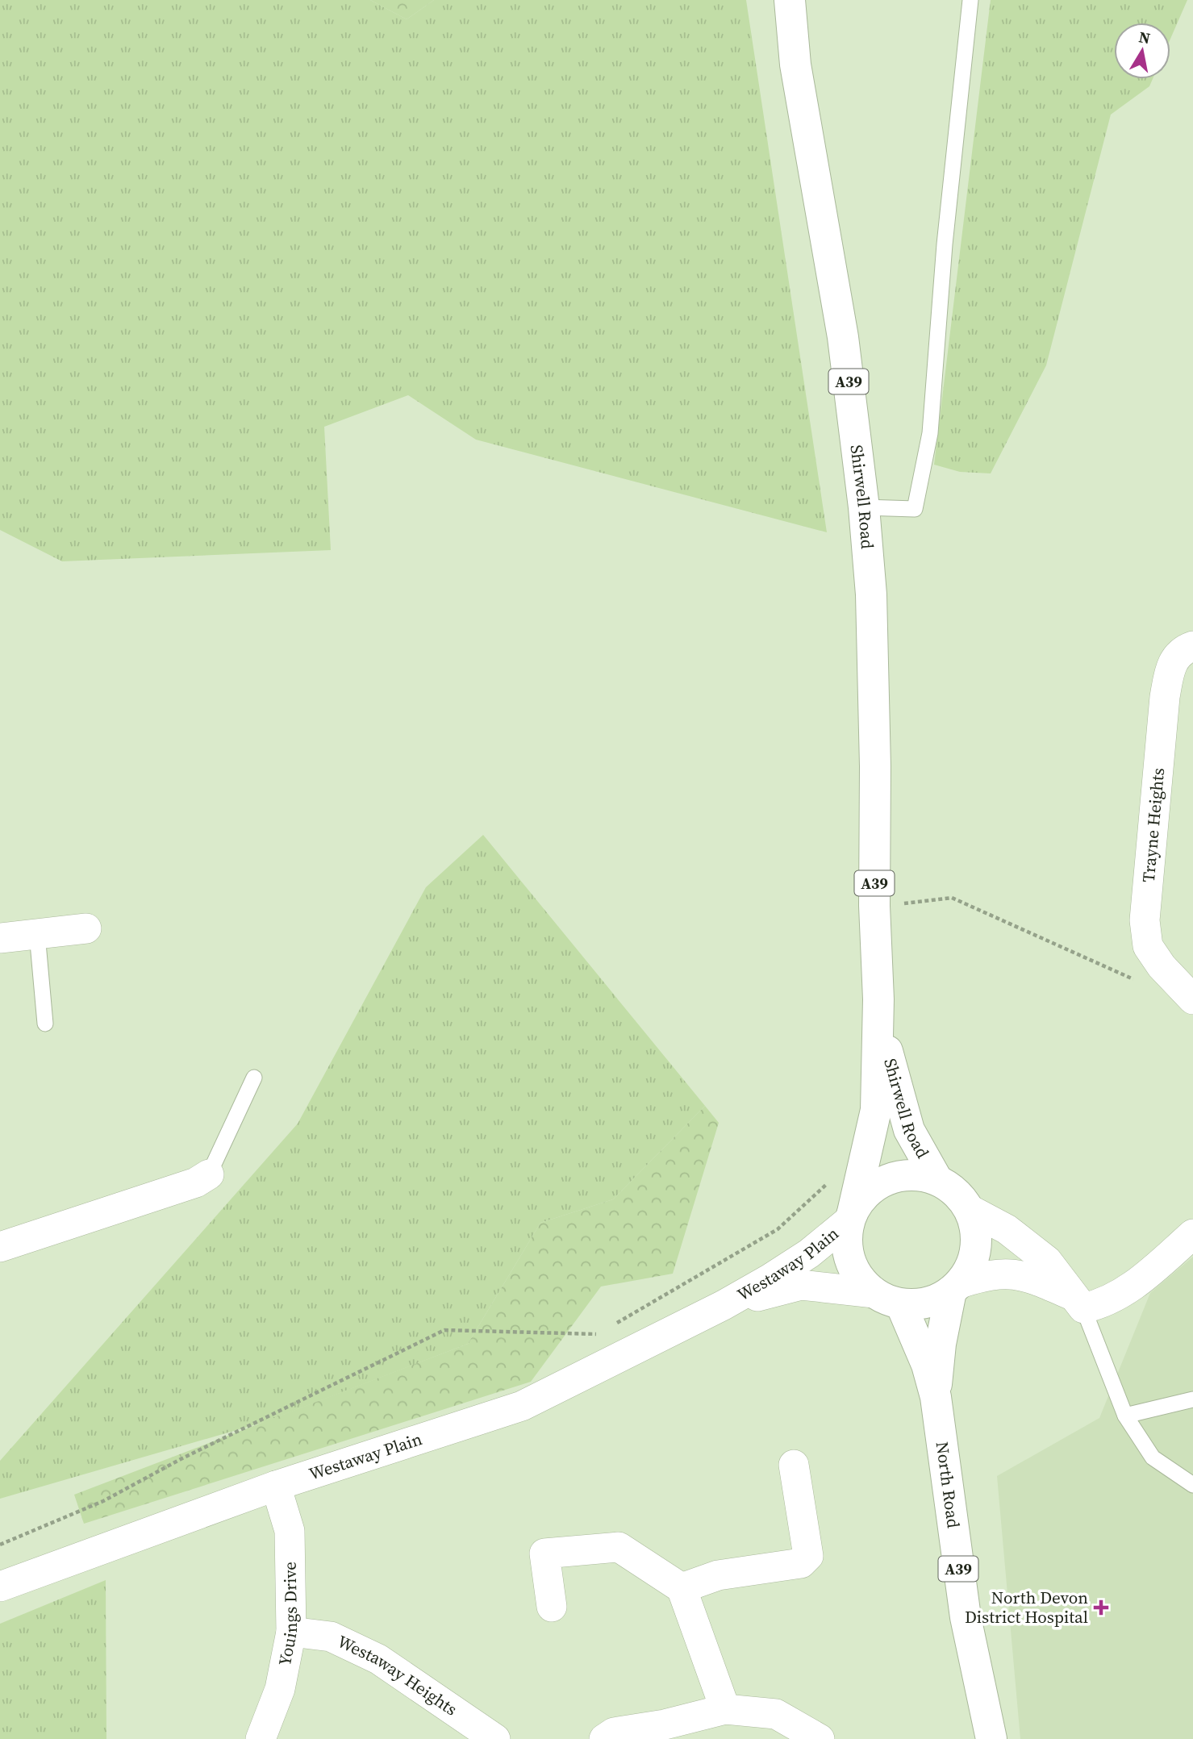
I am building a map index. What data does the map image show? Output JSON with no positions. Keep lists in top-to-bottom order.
{
  "streets": {
    "main road": ["A39", "Shirwell Road", "North Road"],
    "street": [
      "Trayne Heights",
      "Westaway Plain",
      "Youings Drive",
      "Westaway Heights"
    ]
  },
  "crossings": [
    ["Shirwell Road", "Westaway Plain"],
    ["Shirwell Road", "North Road"],
    ["Westaway Plain", "North Road"],
    ["Westaway Plain", "Youings Drive"],
    ["Youings Drive", "Westaway Heights"]
  ],
  "places": {
    "health": ["North Devon District Hospital"]
  },
  "north": "top"
}
